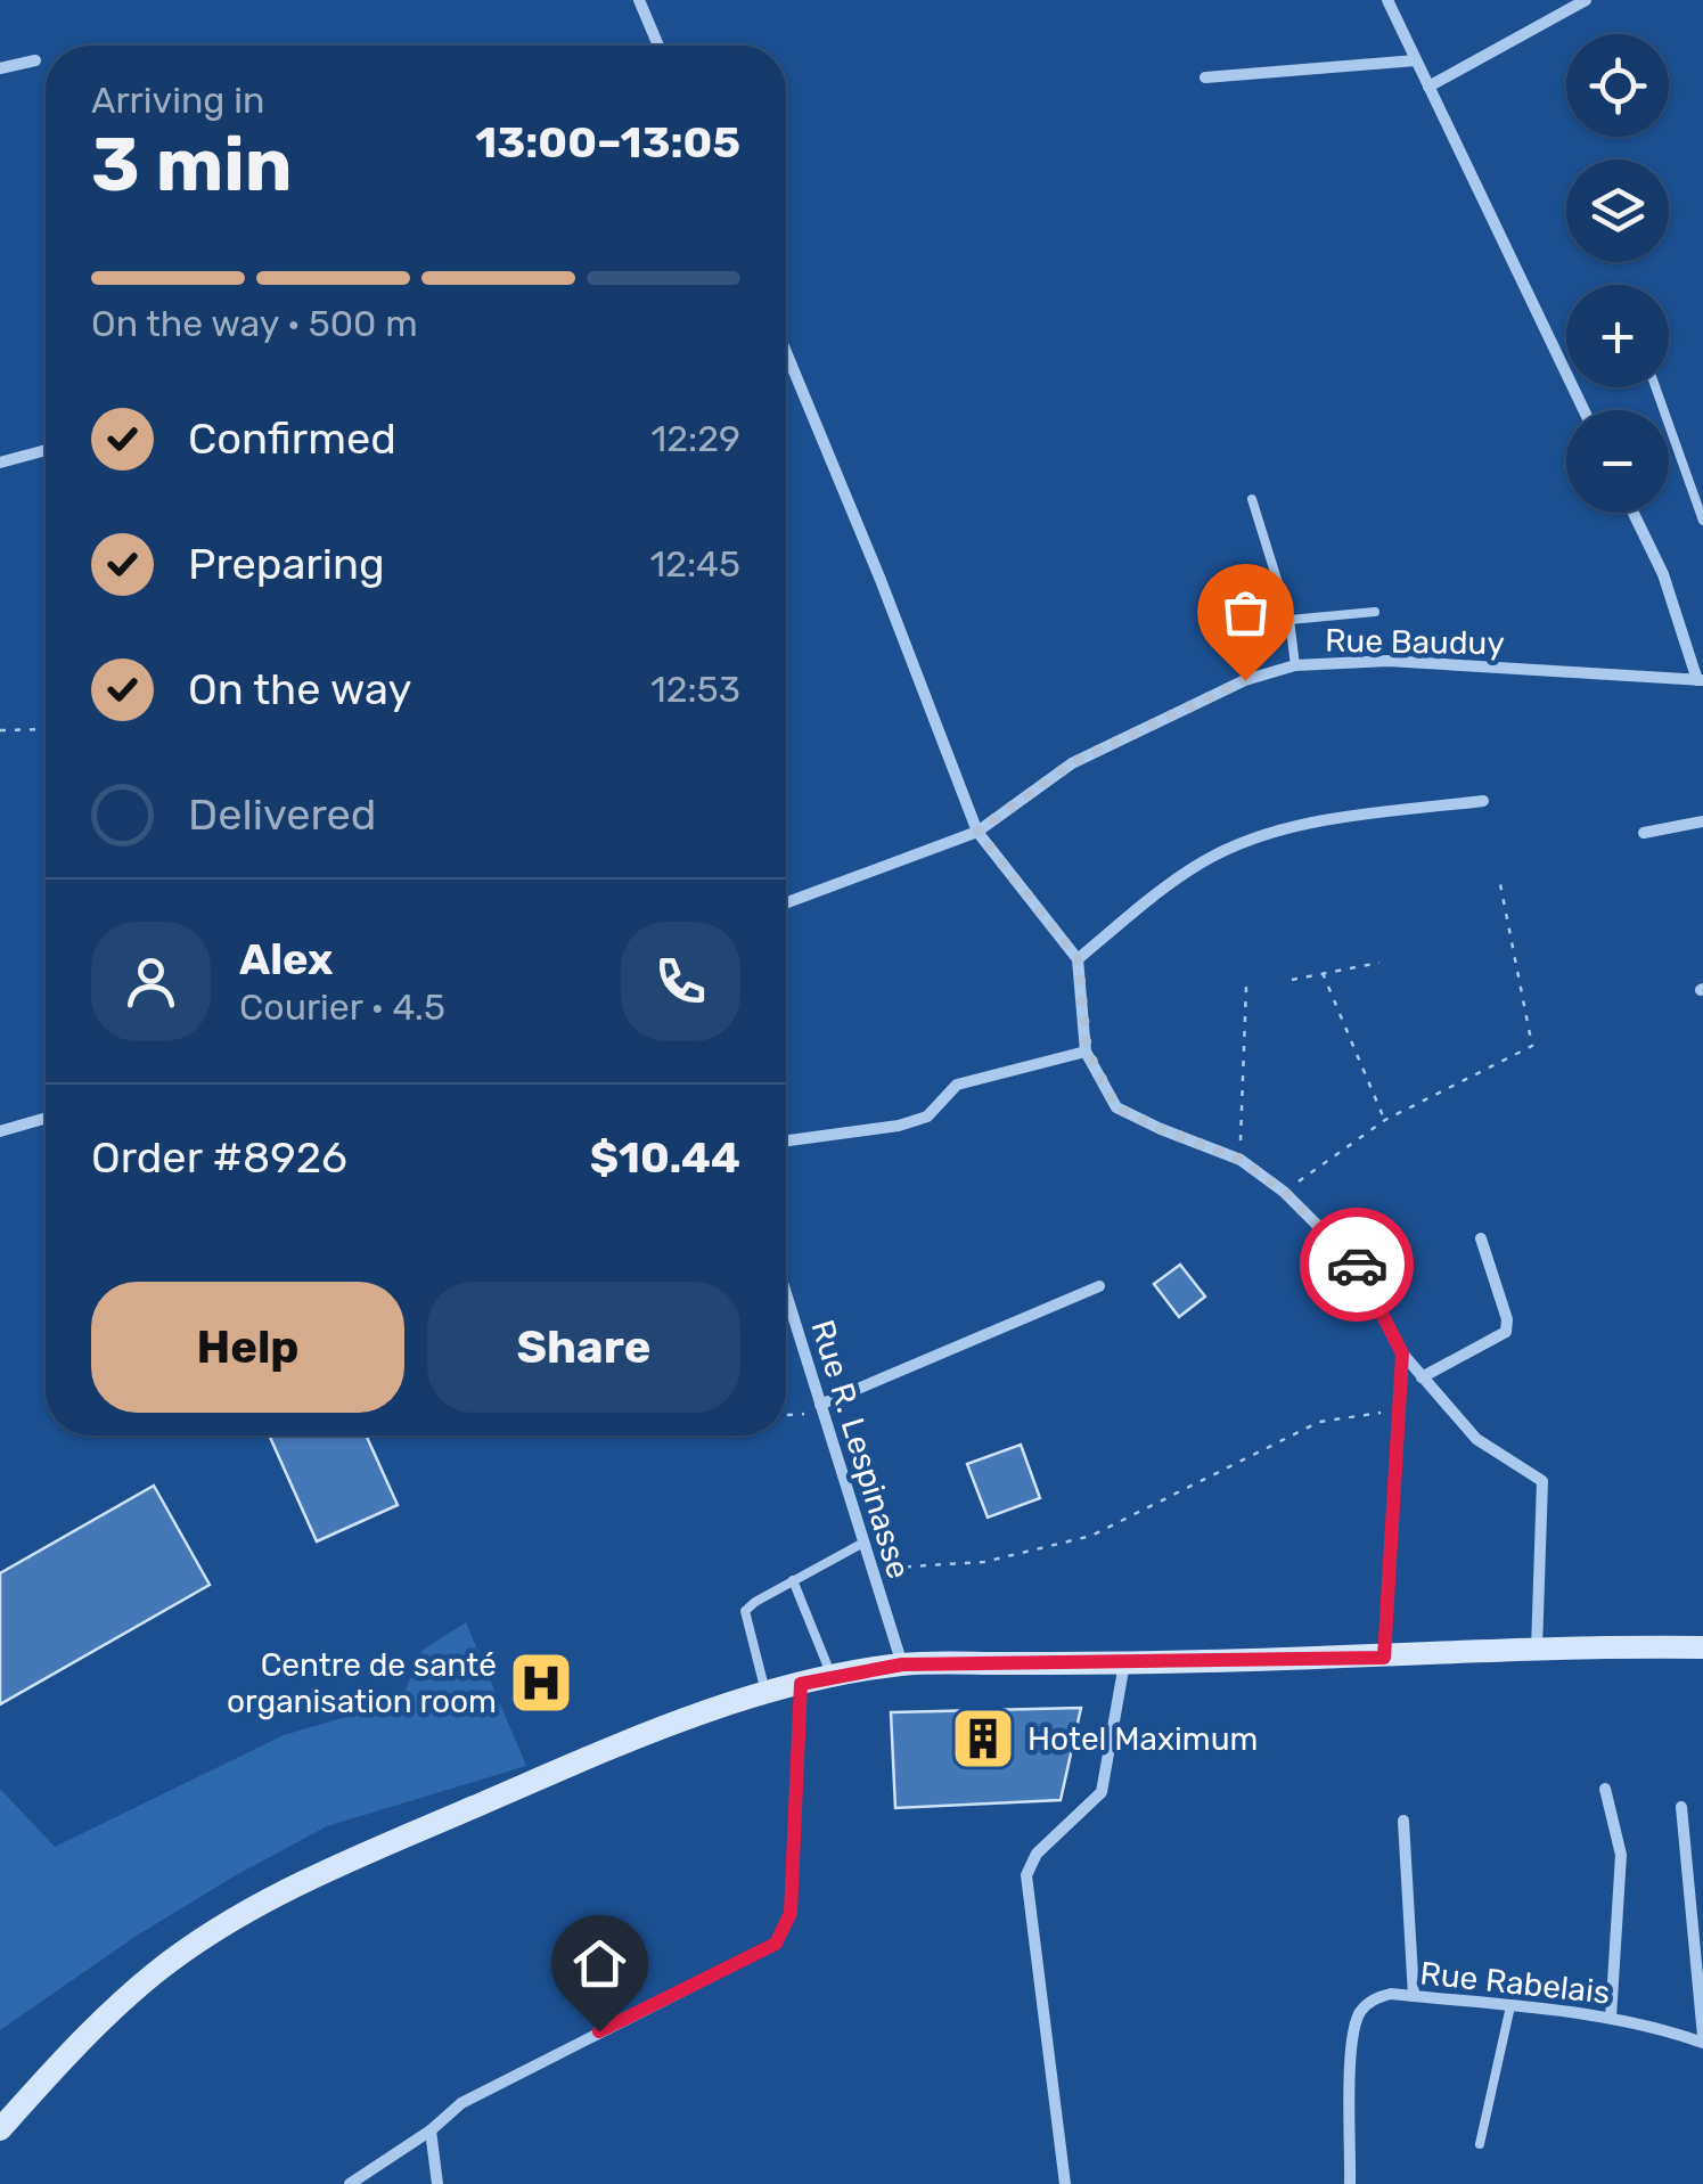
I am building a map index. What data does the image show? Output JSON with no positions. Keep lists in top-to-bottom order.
{
  "streets": {
    "street": ["Rue Bauduy", "Rue R. Lespinasse", "Rue Rabelais"]
  },
  "places": {
    "hospital": ["Centre de santé organisation room"],
    "building": ["Hotel Maximum"]
  },
  "page": {
    "map_buttons": ["+", "−"],
    "heading": ["3 min", "Arriving in", "13:00–13:05"],
    "panel": [
      "Alex",
      "Courier · 4.5",
      "Order #8926",
      "$10.44"
    ],
    "bar": "On the way · 500 m",
    "list": [
      ["Confirmed", "12:29"],
      ["Preparing", "12:45"],
      ["On the way", "12:53"],
      "Delivered"
    ],
    "buttons": ["Help", "Share"]
  }
}
